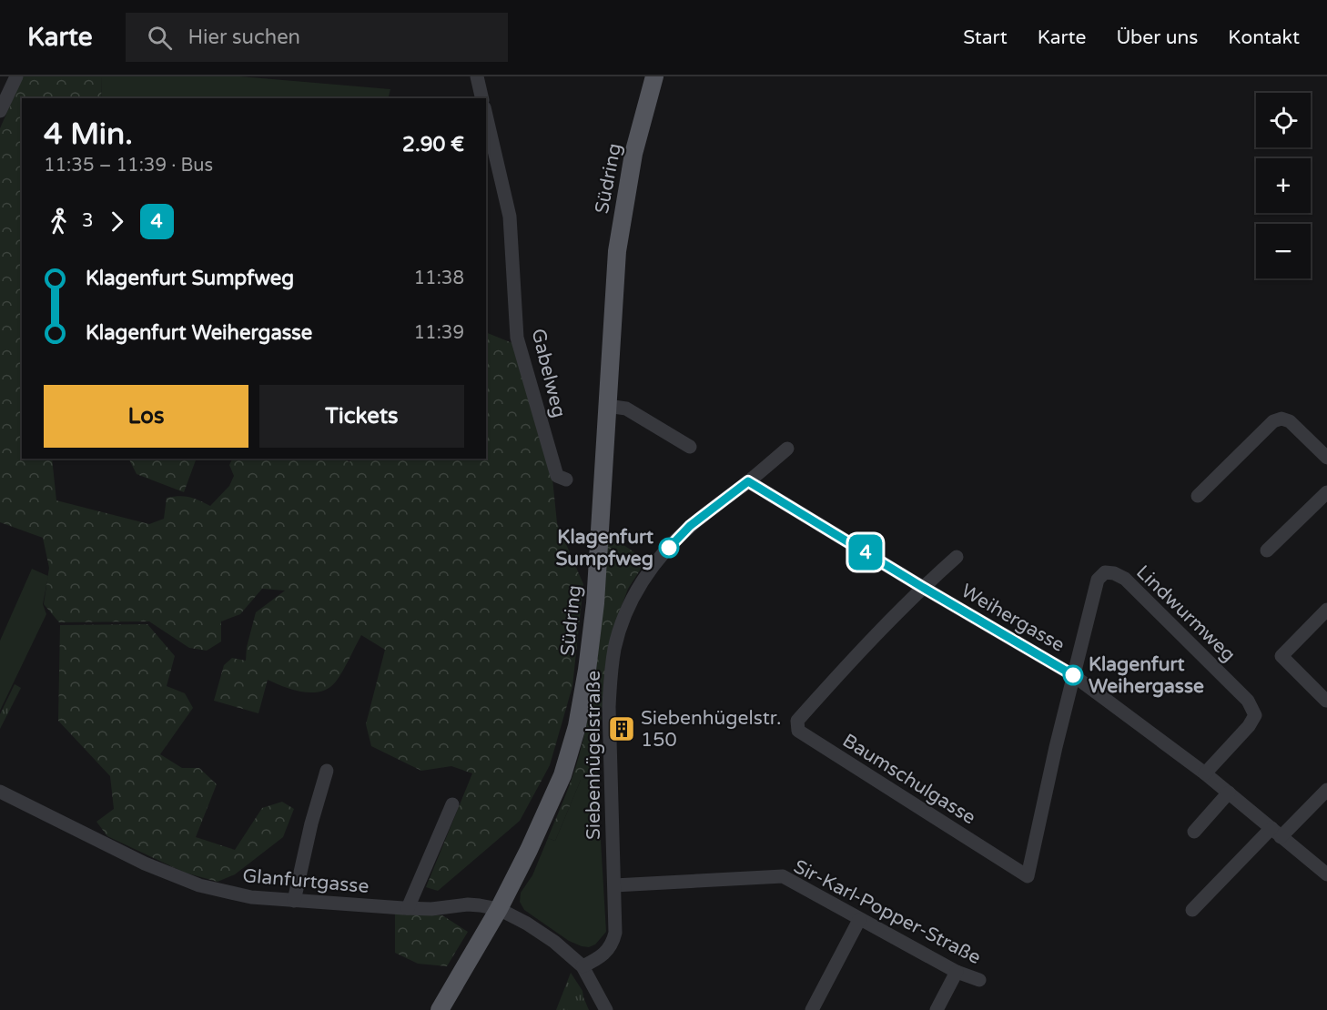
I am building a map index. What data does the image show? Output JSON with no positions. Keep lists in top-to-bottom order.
{
  "streets": {
    "main road": ["Südring"],
    "street": [
      "Gabelweg",
      "Lindwurmweg",
      "Weihergasse",
      "Siebenhügelstraße",
      "Baumschulgasse",
      "Glanfurtgasse",
      "Sir-Karl-Popper-Straße"
    ]
  },
  "crossings": [
    ["Südring", "Glanfurtgasse"],
    ["Lindwurmweg", "Weihergasse"],
    ["Lindwurmweg", "Baumschulgasse"],
    ["Weihergasse", "Siebenhügelstraße"],
    ["Weihergasse", "Baumschulgasse"],
    ["Siebenhügelstraße", "Sir-Karl-Popper-Straße"]
  ],
  "places": {
    "other": ["Klagenfurt Sumpfweg", "Klagenfurt Weihergasse"],
    "building": ["Siebenhügelstr. 150"]
  },
  "lines": ["bus line 4"],
  "page": {
    "header": "Karte",
    "search": "Hier suchen",
    "nav": [
      "Start",
      "Karte",
      "Über uns",
      "Kontakt"
    ],
    "on_map": "4",
    "map_buttons": ["+", "−"],
    "heading": ["4 Min.", "11:35 – 11:39 · Bus", "2.90 €"],
    "legs": ["3", "4"],
    "list": [
      {
        "name": "Klagenfurt Sumpfweg",
        "value": "11:38"
      },
      {
        "name": "Klagenfurt Weihergasse",
        "value": "11:39"
      }
    ],
    "buttons": ["Los", "Tickets"]
  }
}
